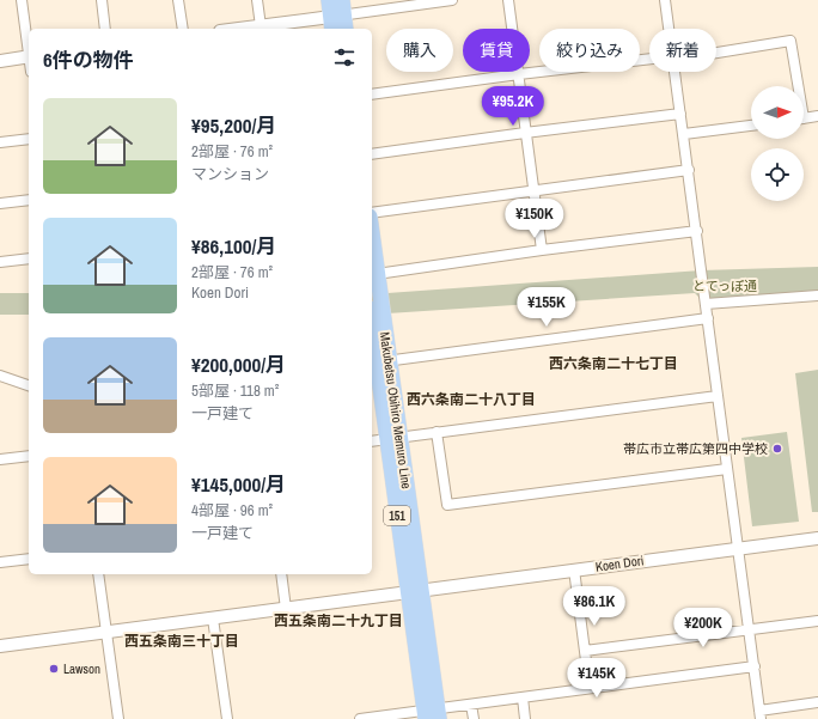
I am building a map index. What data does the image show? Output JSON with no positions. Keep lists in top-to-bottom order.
{
  "streets": {
    "main road": ["Makubetsu Obihiro Memuro Line", "151"],
    "street": ["Koen Dori"]
  },
  "crossings": [
    ["Makubetsu Obihiro Memuro Line", "Koen Dori"]
  ],
  "districts": [
    "西六条南二十七丁目",
    "西六条南二十八丁目",
    "西五条南二十九丁目",
    "西五条南三十丁目"
  ],
  "parks": ["とてっぽ通"],
  "places": ["帯広市立帯広第四中学校", "Lawson"],
  "north": "right",
  "page": {
    "chip": [
      "購入",
      "賃貸",
      "絞り込み",
      "新着"
    ],
    "heading": "6件の物件",
    "price": [
      "¥95.2K",
      "¥150K",
      "¥155K",
      "¥86.1K",
      "¥200K",
      "¥145K"
    ],
    "list": [
      {
        "name": "¥95,200/月",
        "note": "2部屋 · 76 m² · マンション"
      },
      {
        "name": "¥86,100/月",
        "note": "2部屋 · 76 m² · Koen Dori"
      },
      {
        "name": "¥200,000/月",
        "note": "5部屋 · 118 m² · 一戸建て"
      },
      {
        "name": "¥145,000/月",
        "note": "4部屋 · 96 m² · 一戸建て"
      }
    ]
  }
}
